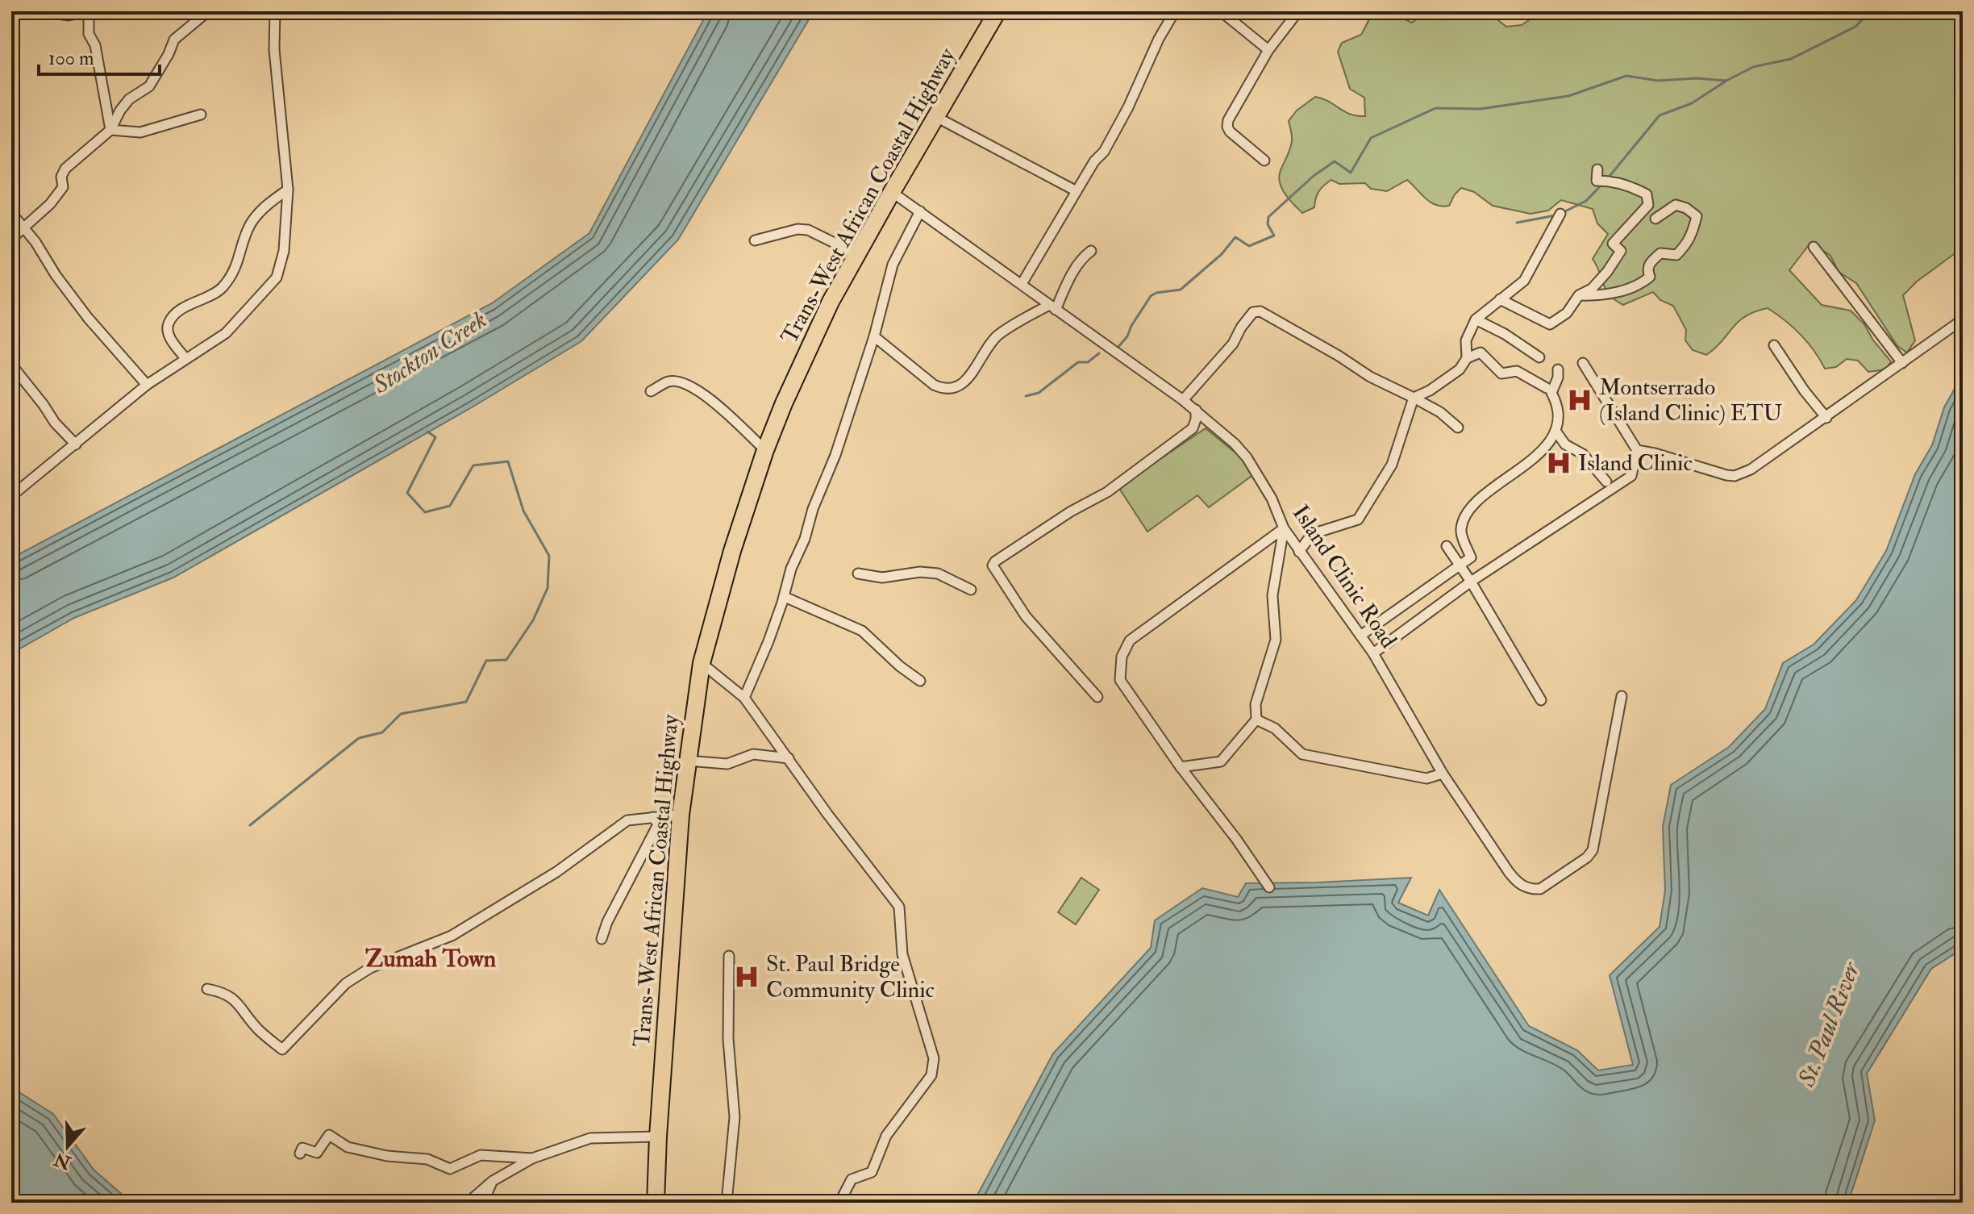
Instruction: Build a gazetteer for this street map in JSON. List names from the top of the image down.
{
  "streets": {
    "highway": ["Trans-West African Coastal Highway"],
    "street": ["Island Clinic Road"]
  },
  "crossings": [
    ["Trans-West African Coastal Highway", "Island Clinic Road"]
  ],
  "districts": ["Zumah Town"],
  "water": ["Stockton Creek", "St. Paul River"],
  "places": {
    "hospital": ["Montserrado (Island Clinic) ETU", "Island Clinic", "St. Paul Bridge Community Clinic"]
  },
  "scale_bar": "100 m",
  "north": "bottom"
}
